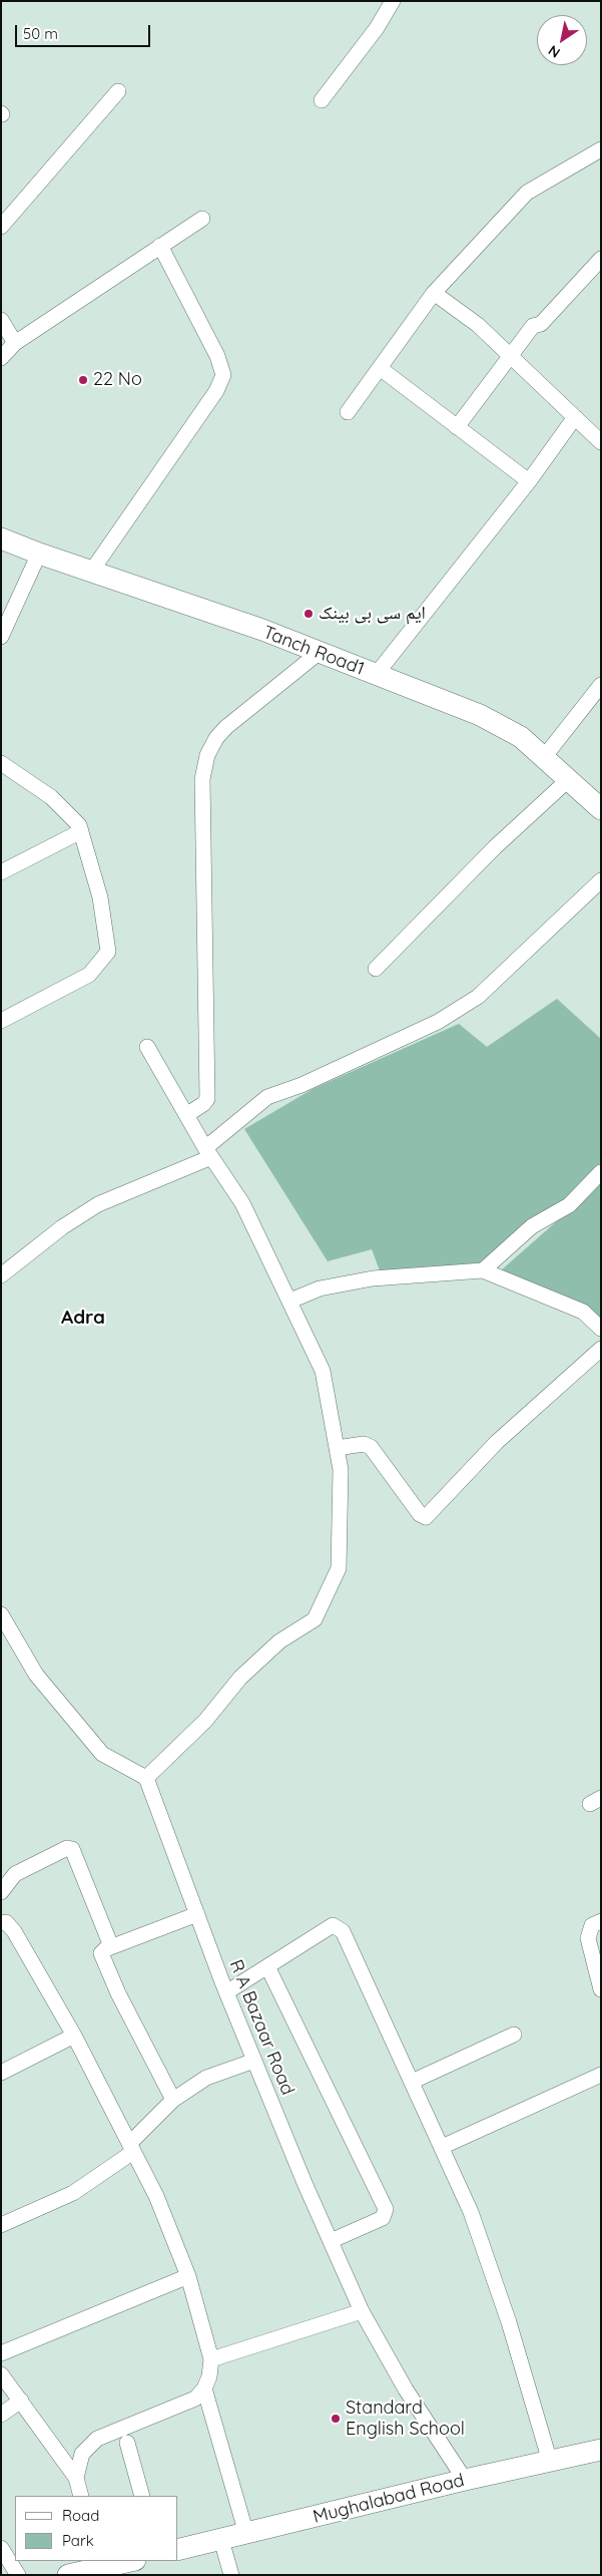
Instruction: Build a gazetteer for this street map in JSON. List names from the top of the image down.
{
  "streets": {
    "street": ["Tanch Road1", "R A Bazaar Road", "Mughalabad Road"]
  },
  "crossings": [
    ["R A Bazaar Road", "Mughalabad Road"]
  ],
  "districts": ["Adra"],
  "places": ["22 No", "ایم سی بی بینک", "Standard English School"],
  "legend": ["Road", "Park"],
  "scale_bar": "50 m",
  "north": "bottom left"
}
